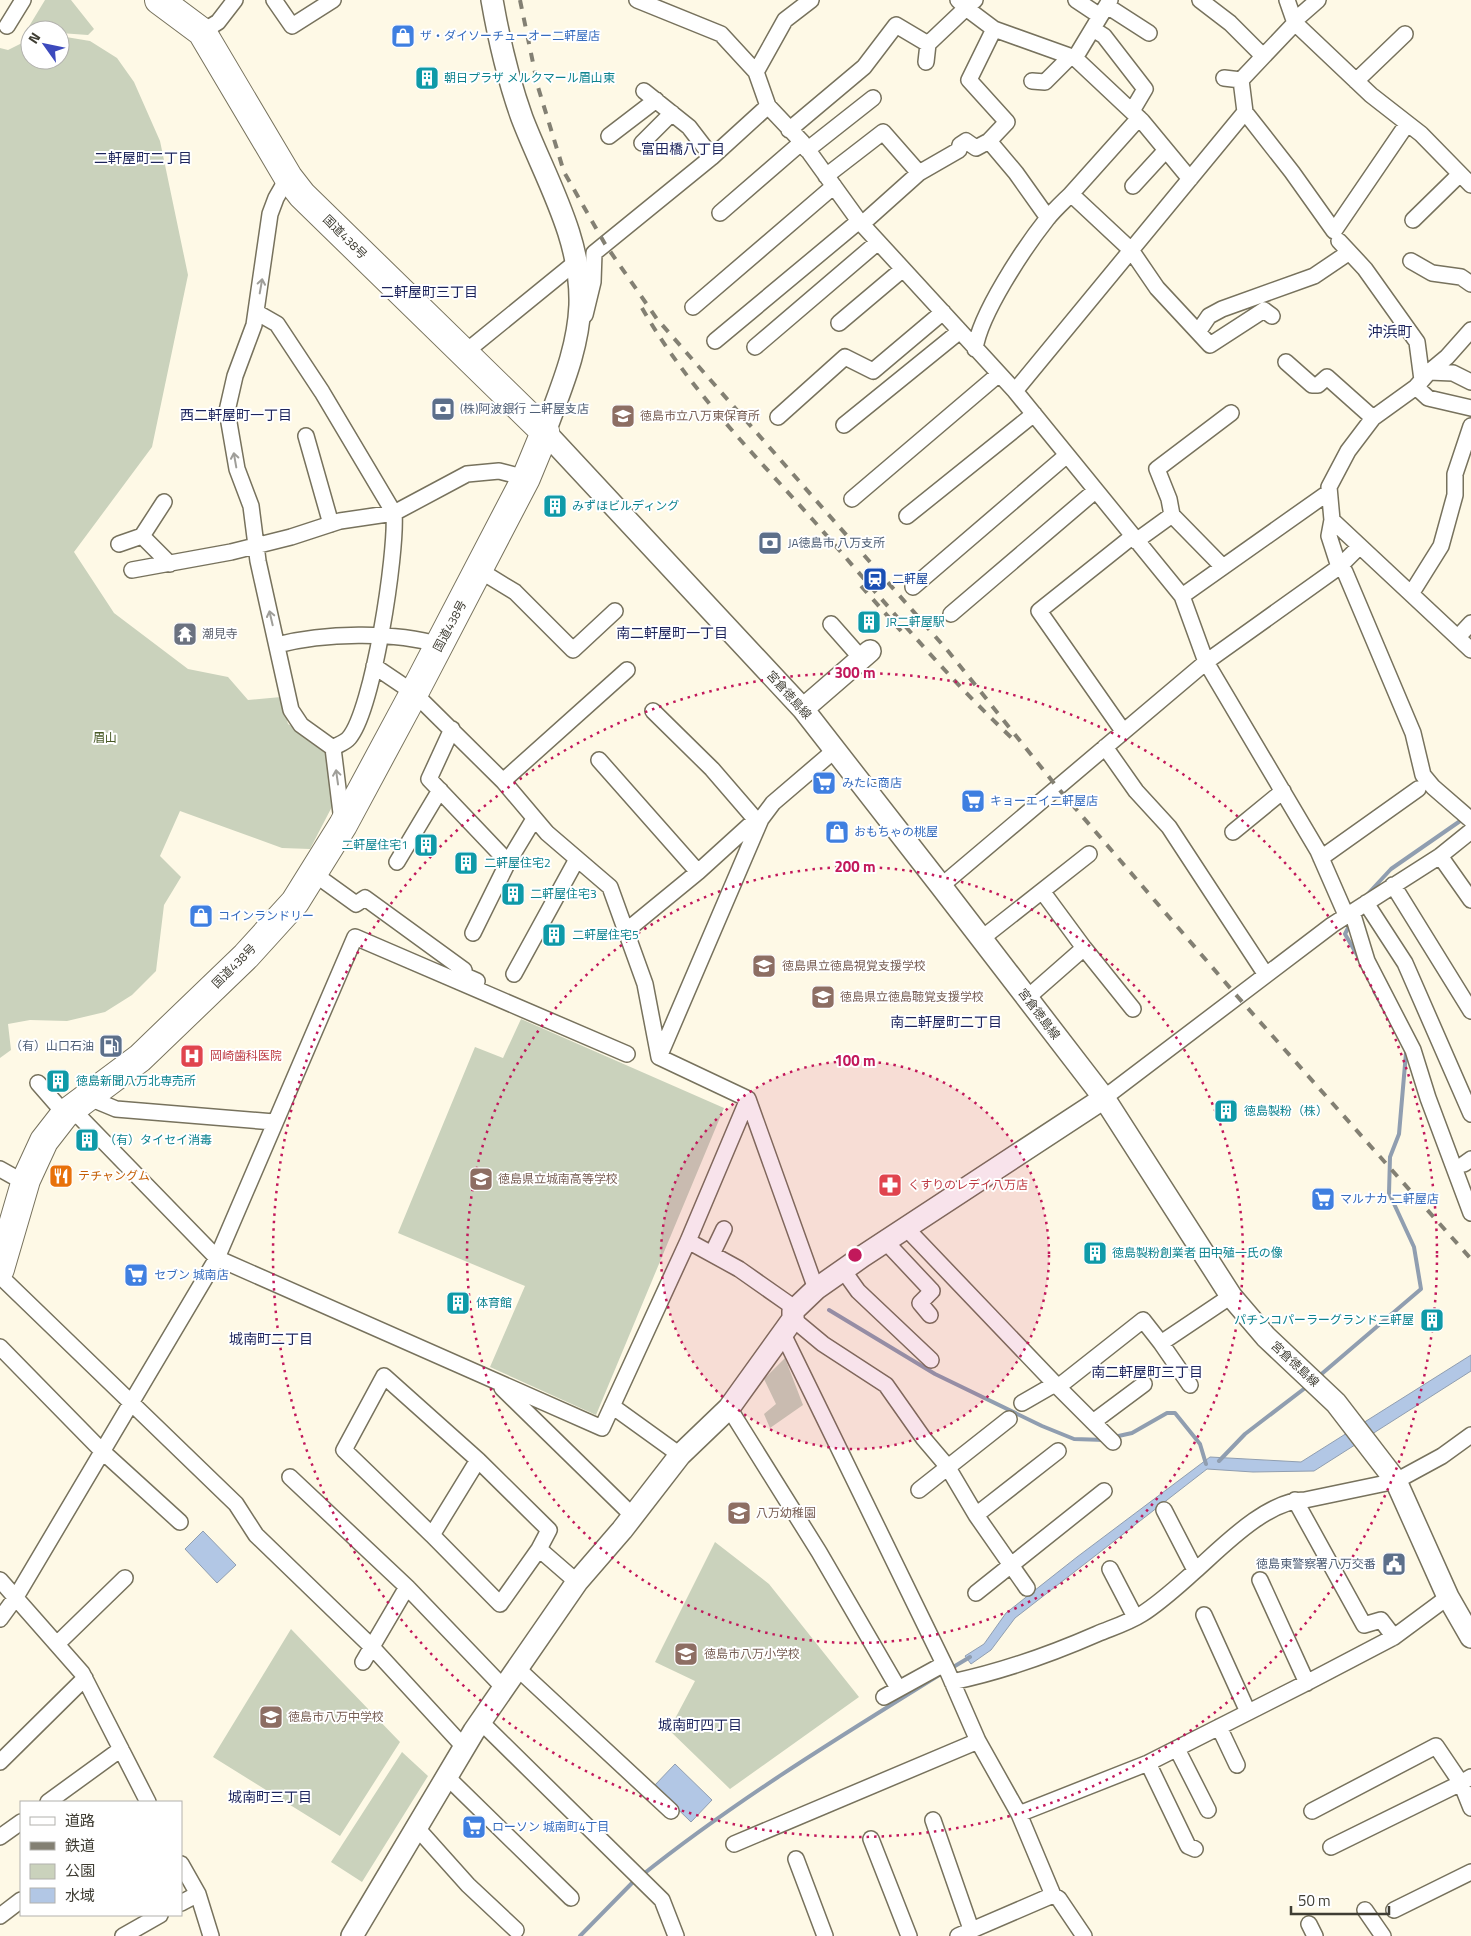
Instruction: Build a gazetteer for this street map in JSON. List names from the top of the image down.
{
  "streets": {
    "highway": ["国道438号"],
    "street": ["宮倉徳島線"]
  },
  "crossings": [
    ["国道438号", "宮倉徳島線"]
  ],
  "districts": [
    "富田橋八丁目",
    "二軒屋町二丁目",
    "二軒屋町三丁目",
    "沖浜町",
    "西二軒屋町一丁目",
    "南二軒屋町一丁目",
    "南二軒屋町二丁目",
    "城南町二丁目",
    "南二軒屋町三丁目",
    "城南町四丁目",
    "城南町三丁目"
  ],
  "parks": ["眉山"],
  "places": {
    "shop": ["ザ・ダイソーチューオー二軒屋店", "おもちゃの桃屋", "コインランドリー"],
    "building": [
      "朝日プラザ メルクマール眉山東",
      "みずほビルディング",
      "JR二軒屋駅",
      "二軒屋住宅1",
      "二軒屋住宅2",
      "二軒屋住宅3",
      "二軒屋住宅5",
      "徳島新聞八万北専売所",
      "徳島製粉（株）",
      "（有）タイセイ消毒",
      "徳島製粉創業者 田中殖一氏の像",
      "体育館",
      "パチンコパーラーグランド二軒屋"
    ],
    "bank": ["(株)阿波銀行 二軒屋支店", "JA徳島市 八万支所"],
    "school or university": [
      "徳島市立八万東保育所",
      "徳島県立徳島視覚支援学校",
      "徳島県立徳島聴覚支援学校",
      "徳島県立城南高等学校",
      "八万幼稚園",
      "徳島市八万小学校",
      "徳島市八万中学校"
    ],
    "station": ["二軒屋"],
    "temple": ["潮見寺"],
    "supermarket": [
      "みたに商店",
      "キョーエイ二軒屋店",
      "マルナカ 二軒屋店",
      "セブン 城南店",
      "ローソン 城南町4丁目"
    ],
    "fuel station": ["（有）山口石油"],
    "hospital": ["岡崎歯科医院"],
    "restaurant": ["テチャングム"],
    "pharmacy": ["くすりのレデイ八万店"],
    "public building": ["徳島東警察署八万交番"]
  },
  "legend": [
    "道路",
    "鉄道",
    "公園",
    "水域"
  ],
  "scale_bar": "50 m",
  "north": "top left",
  "rings": ["300 m", "200 m", "100 m"]
}
